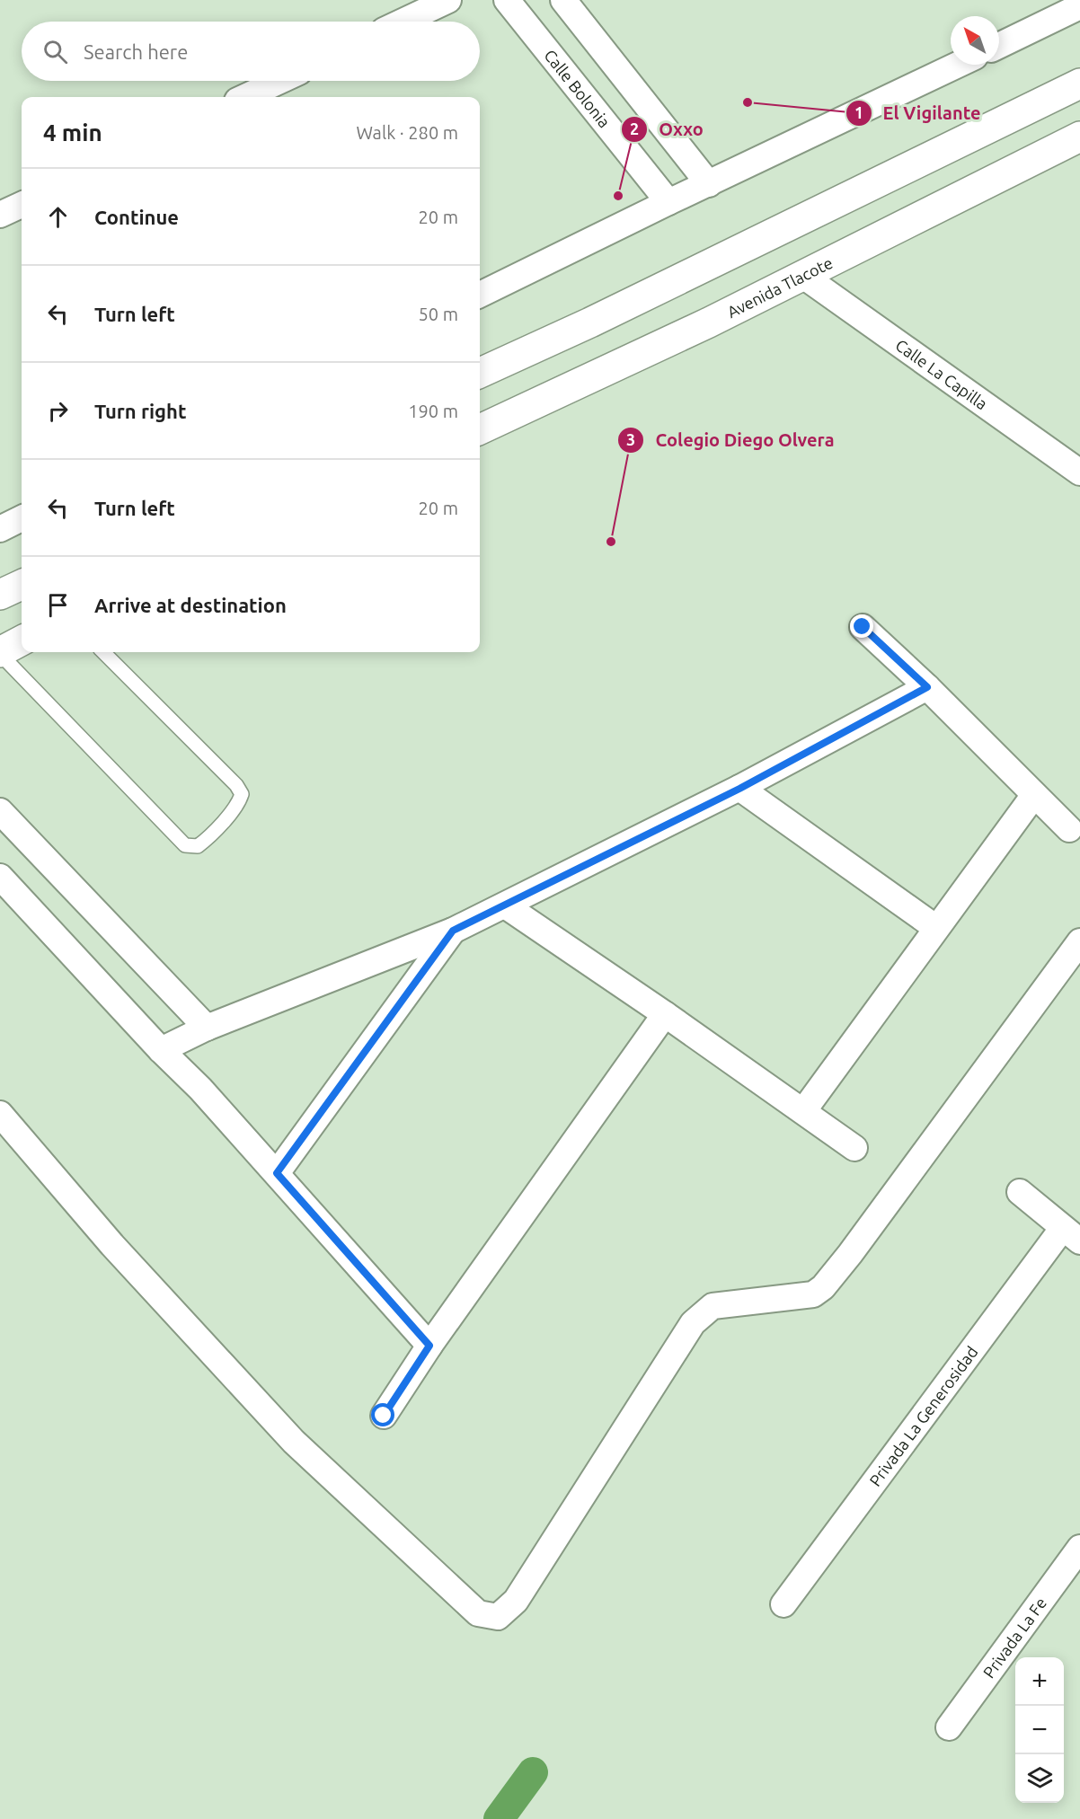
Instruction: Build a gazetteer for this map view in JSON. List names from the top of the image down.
{
  "streets": {
    "main road": ["Avenida Tlacote"],
    "street": [
      "Calle Bolonia",
      "Calle La Capilla",
      "Privada La Generosidad",
      "Privada La Fe"
    ]
  },
  "crossings": [
    ["Avenida Tlacote", "Calle La Capilla"]
  ],
  "places": ["El Vigilante", "Oxxo", "Colegio Diego Olvera"],
  "north": "top left",
  "page": {
    "search": "Search here",
    "heading": ["4 min", "Walk · 280 m"],
    "list": [
      ["Continue", "20 m"],
      ["Turn left", "50 m"],
      ["Turn right", "190 m"],
      ["Turn left", "20 m"],
      "Arrive at destination"
    ],
    "map_buttons": ["+", "−"]
  }
}
